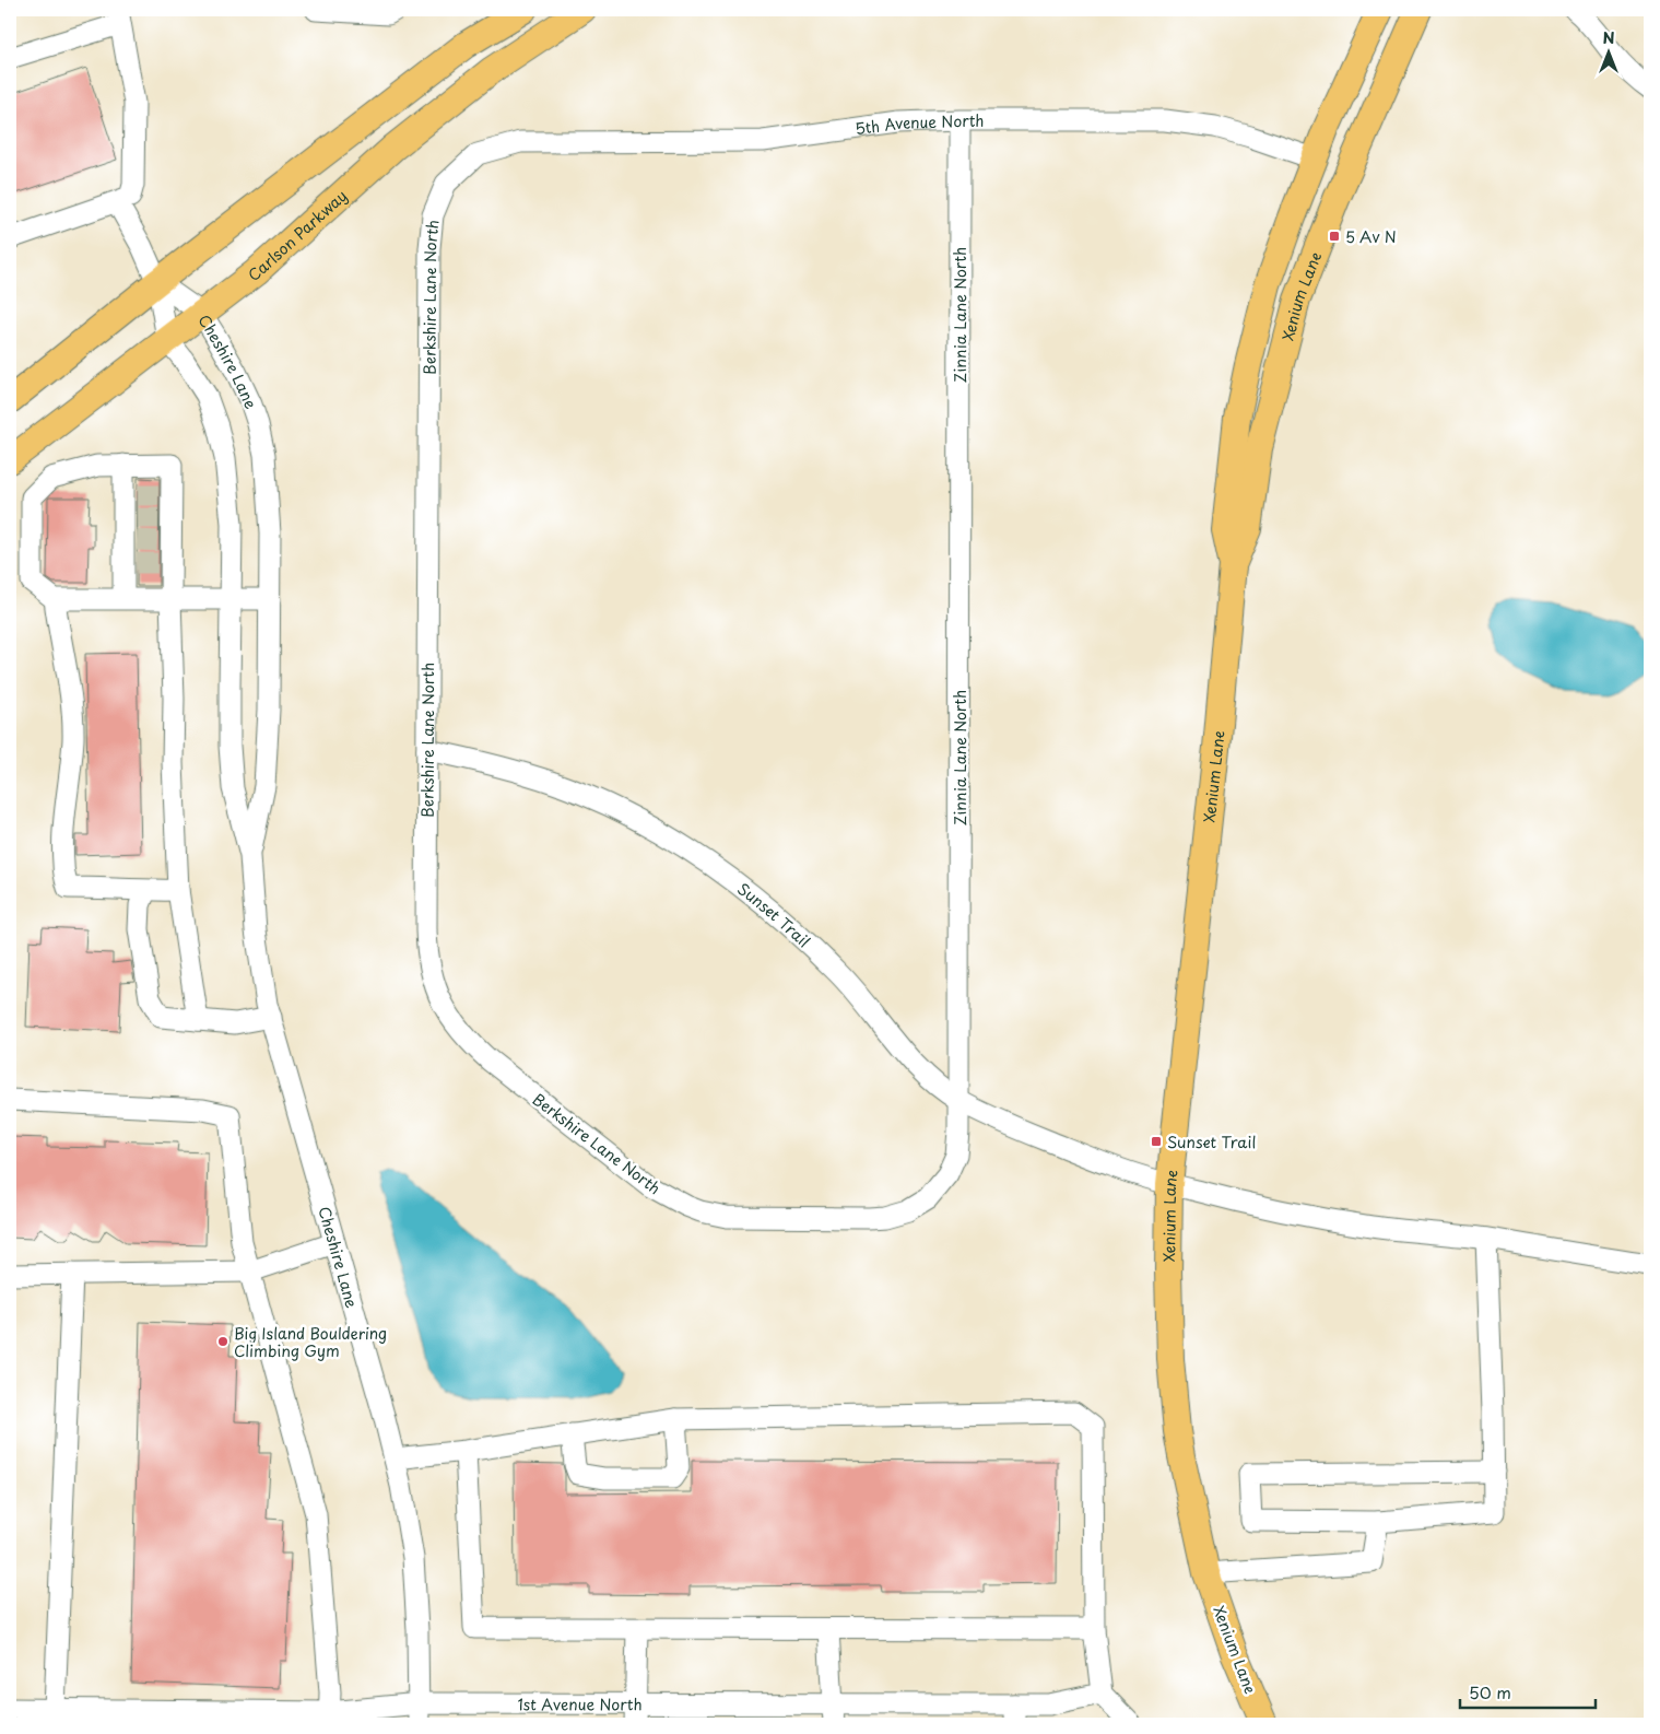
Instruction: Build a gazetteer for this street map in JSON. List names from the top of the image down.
{
  "streets": {
    "main road": ["Carlson Parkway", "Xenium Lane"],
    "street": [
      "5th Avenue North",
      "Berkshire Lane North",
      "Zinnia Lane North",
      "Cheshire Lane",
      "Sunset Trail",
      "1st Avenue North"
    ]
  },
  "crossings": [
    ["5th Avenue North", "Berkshire Lane North"],
    ["5th Avenue North", "Xenium Lane"],
    ["5th Avenue North", "Zinnia Lane North"],
    ["Carlson Parkway", "Cheshire Lane"],
    ["Berkshire Lane North", "Zinnia Lane North"],
    ["Berkshire Lane North", "Sunset Trail"],
    ["Xenium Lane", "Sunset Trail"],
    ["Zinnia Lane North", "Sunset Trail"],
    ["Cheshire Lane", "1st Avenue North"]
  ],
  "places": {
    "transit": ["5 Av N", "Sunset Trail"],
    "other": ["Big Island Bouldering Climbing Gym"]
  },
  "scale_bar": "50 m",
  "north": "top"
}
